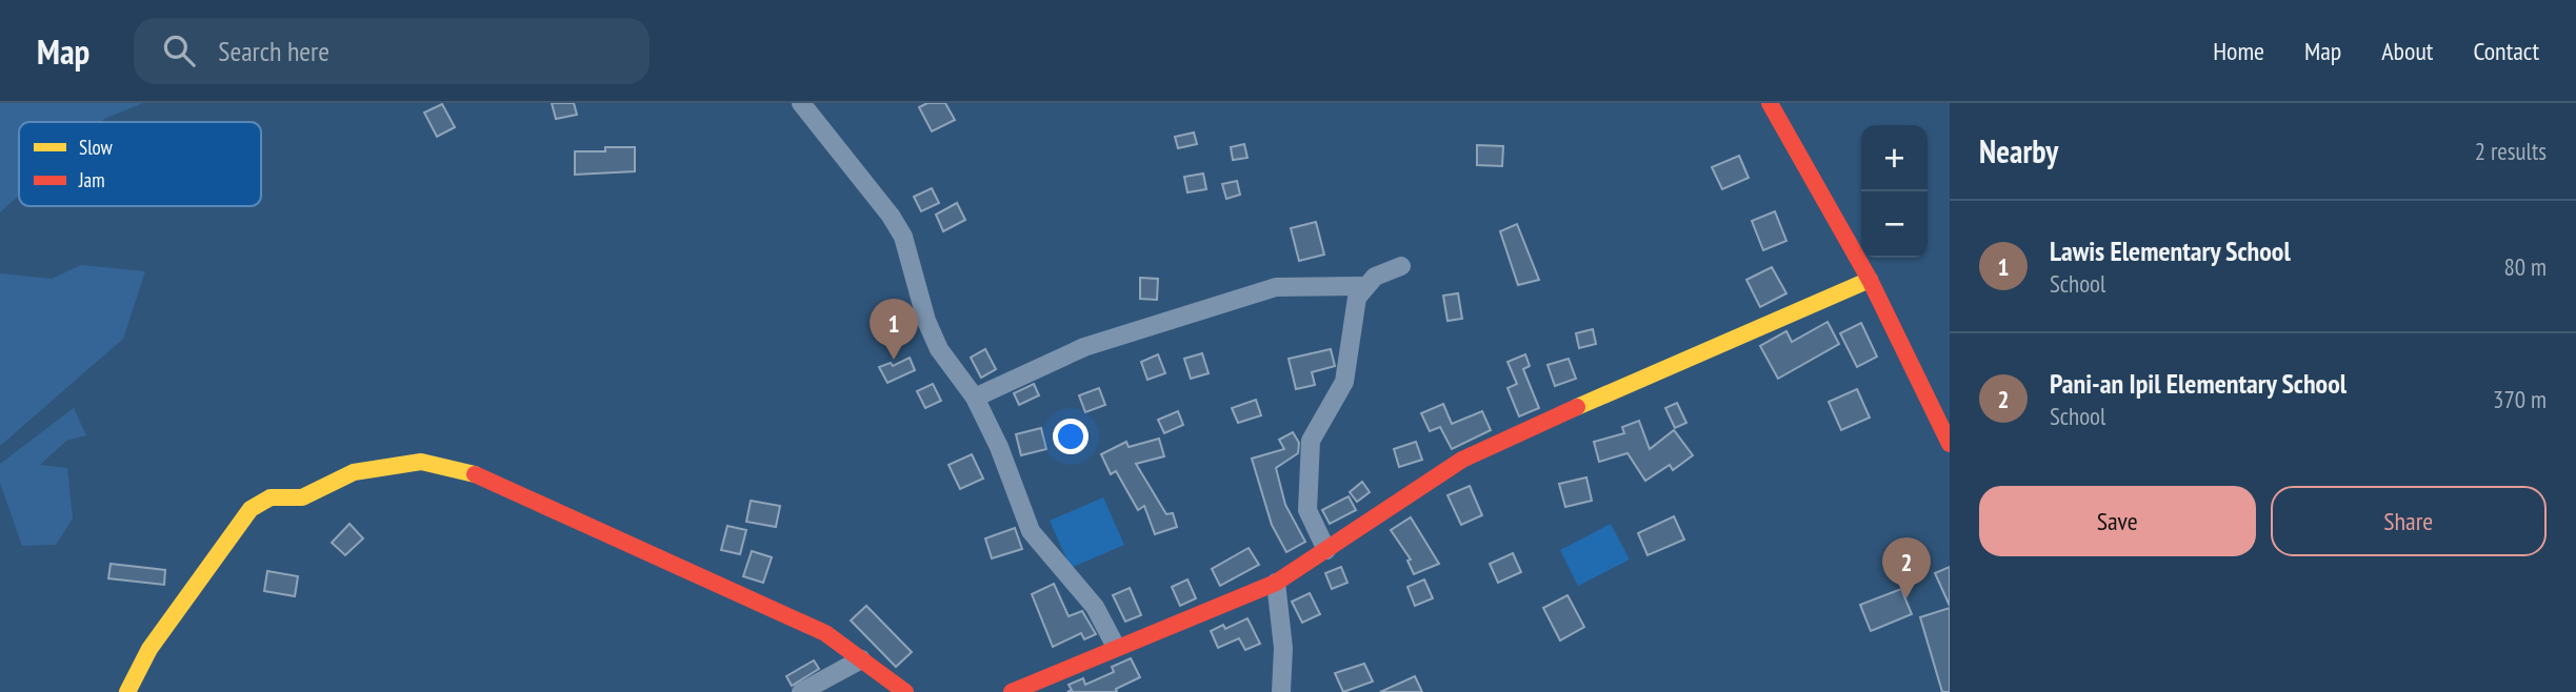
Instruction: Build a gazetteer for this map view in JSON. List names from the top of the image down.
{
  "legend": ["Slow", "Jam"],
  "page": {
    "header": "Map",
    "search": "Search here",
    "nav": [
      "Home",
      "Map",
      "About",
      "Contact"
    ],
    "heading": ["Nearby", "2 results"],
    "map_buttons": ["+", "−"],
    "list": [
      {
        "mark": "1",
        "name": "Lawis Elementary School",
        "note": "School",
        "value": "80 m"
      },
      {
        "mark": "2",
        "name": "Pani-an Ipil Elementary School",
        "note": "School",
        "value": "370 m"
      }
    ],
    "pins": ["1", "2"],
    "buttons": ["Save", "Share"]
  }
}
